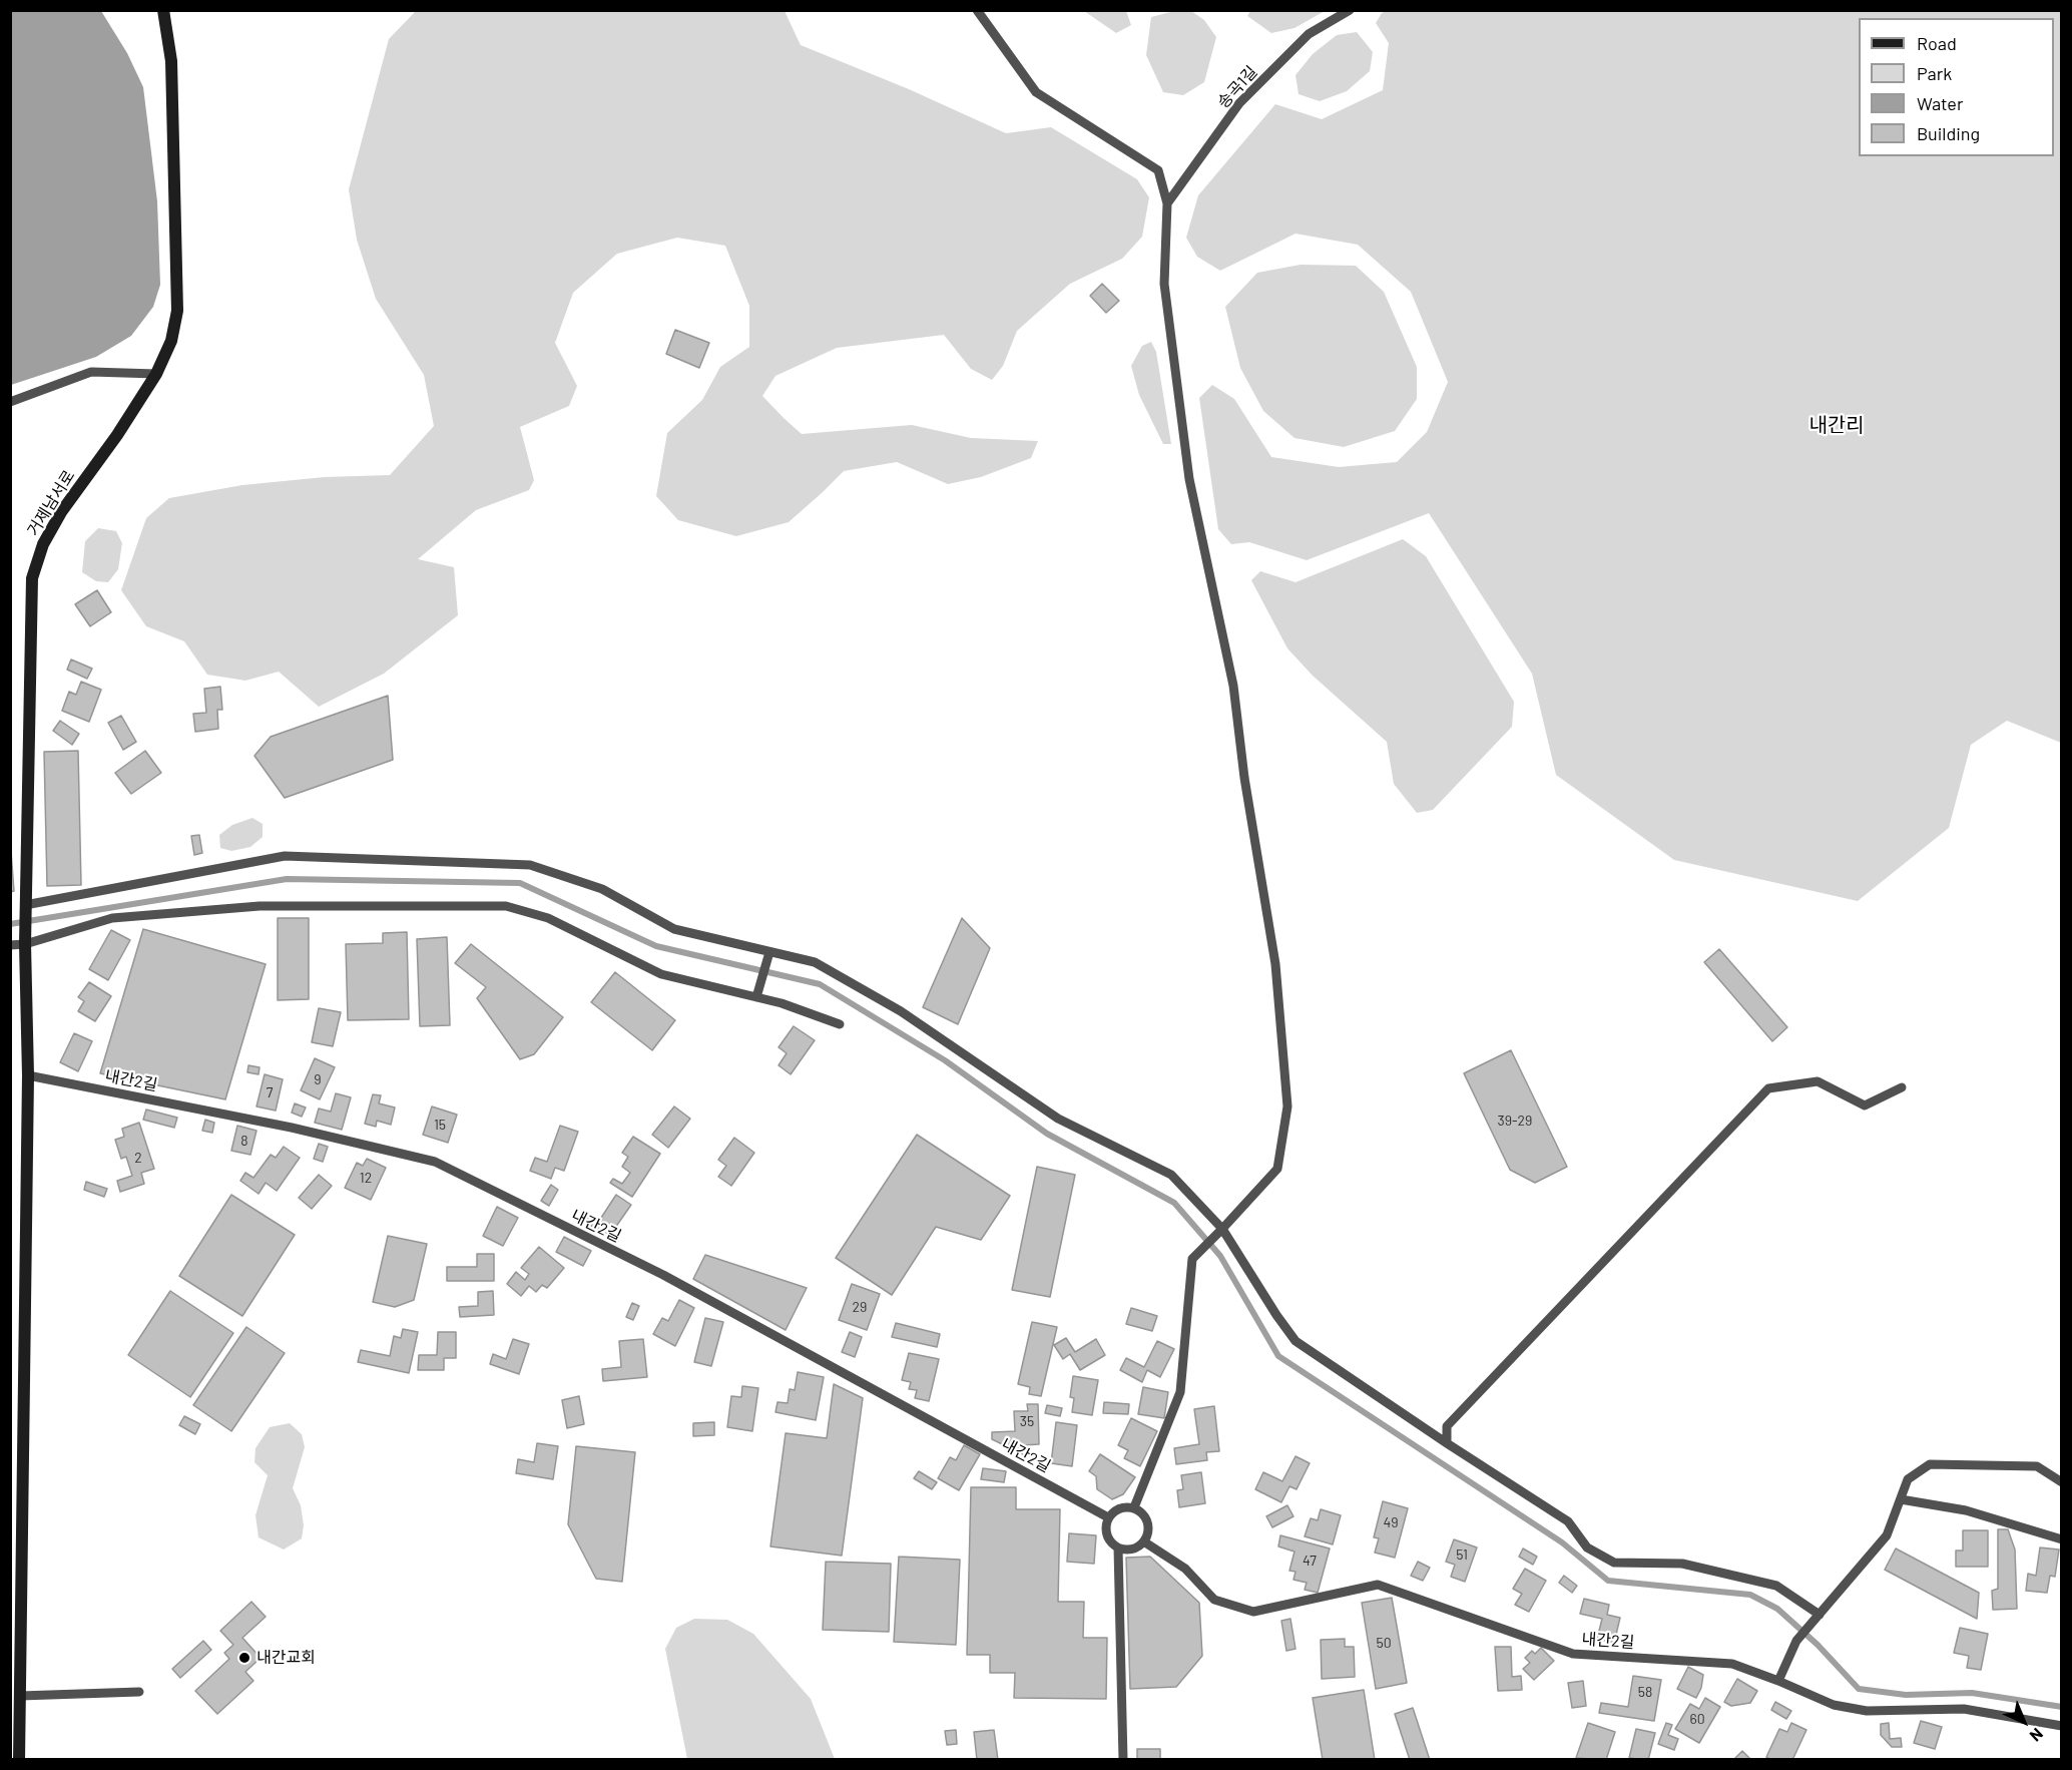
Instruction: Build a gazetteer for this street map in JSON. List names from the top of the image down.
{
  "streets": {
    "main road": ["거제남서로"],
    "lane": ["송곡1길", "내간2길"]
  },
  "crossings": [
    ["거제남서로", "내간2길"]
  ],
  "districts": ["내간리"],
  "places": ["내간교회"],
  "house_numbers": [
    "9",
    "7",
    "39-29",
    "15",
    "8",
    "2",
    "12",
    "29",
    "35",
    "49",
    "51",
    "47",
    "50",
    "58",
    "60"
  ],
  "legend": [
    "Road",
    "Park",
    "Water",
    "Building"
  ],
  "north": "bottom right"
}
